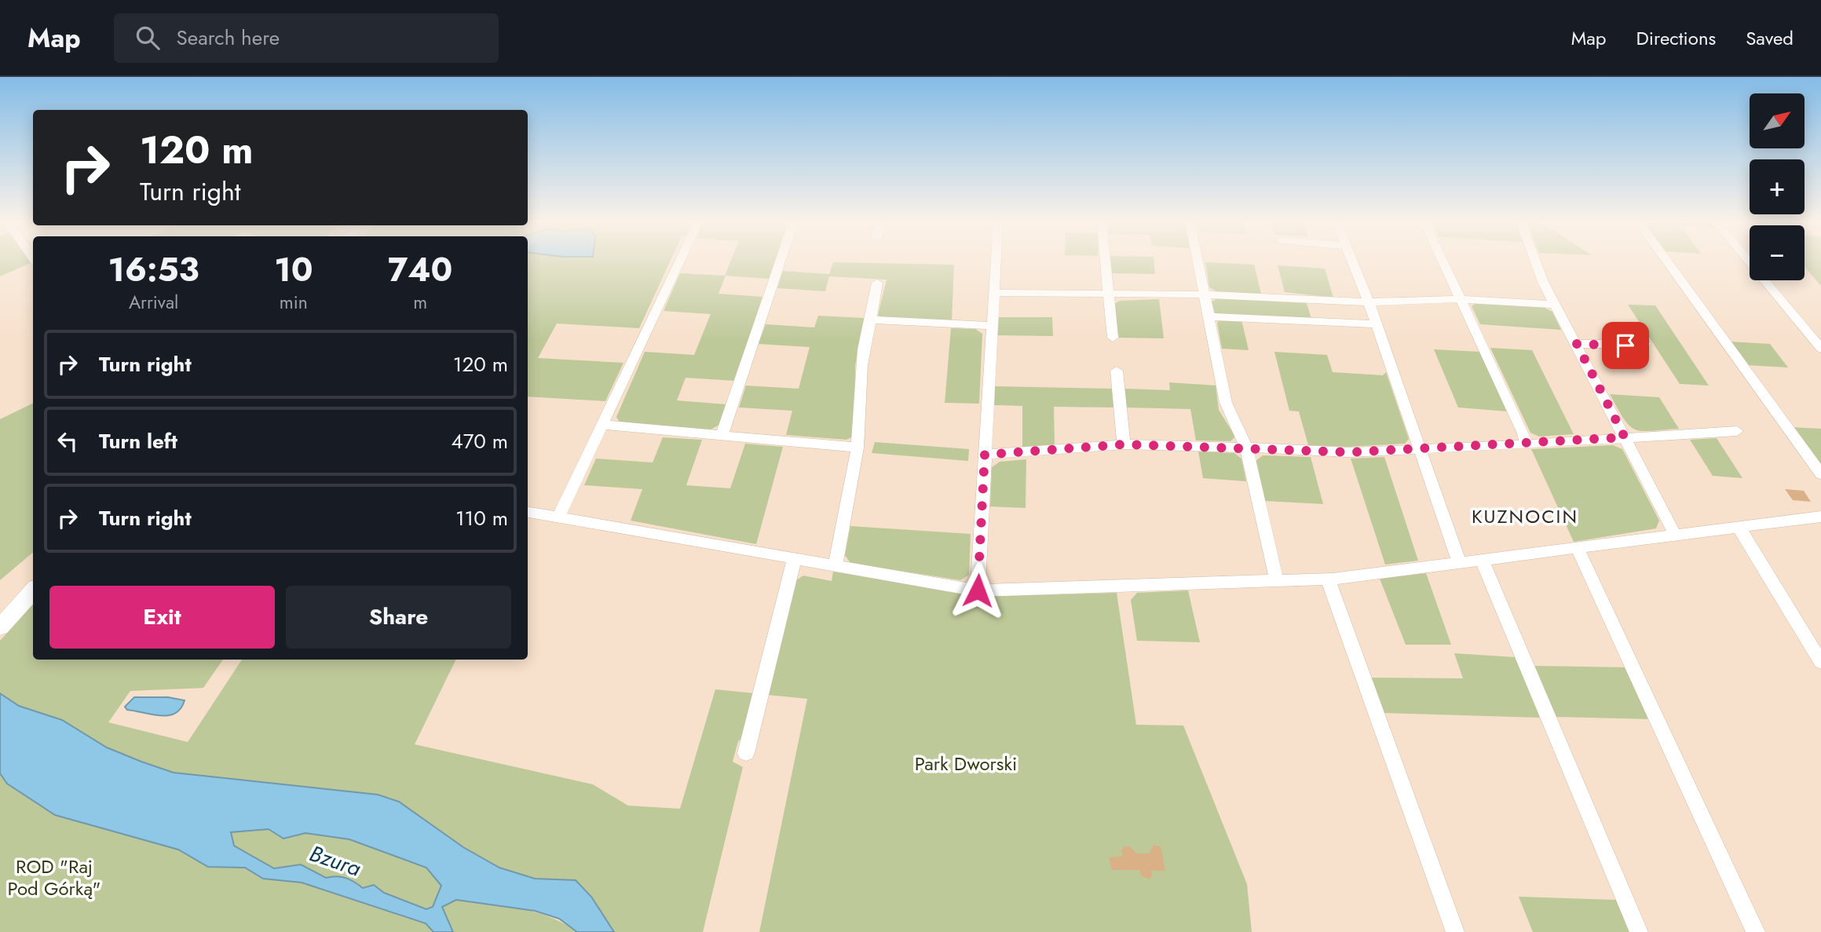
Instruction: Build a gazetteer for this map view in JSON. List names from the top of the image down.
{
  "districts": ["KUZNOCIN"],
  "water": ["Bzura"],
  "parks": ["Park Dworski", "ROD \"Raj Pod Górką\""],
  "north": "top right",
  "page": {
    "header": "Map",
    "search": "Search here",
    "nav": ["Map", "Directions", "Saved"],
    "map_buttons": ["+", "−"],
    "turn": ["120 m", "Turn right"],
    "eta": [
      "16:53",
      "Arrival",
      "10",
      "min",
      "740",
      "m"
    ],
    "list": [
      {
        "name": "Turn right",
        "value": "120 m"
      },
      {
        "name": "Turn left",
        "value": "470 m"
      },
      {
        "name": "Turn right",
        "value": "110 m"
      }
    ],
    "buttons": ["Exit", "Share"]
  }
}
